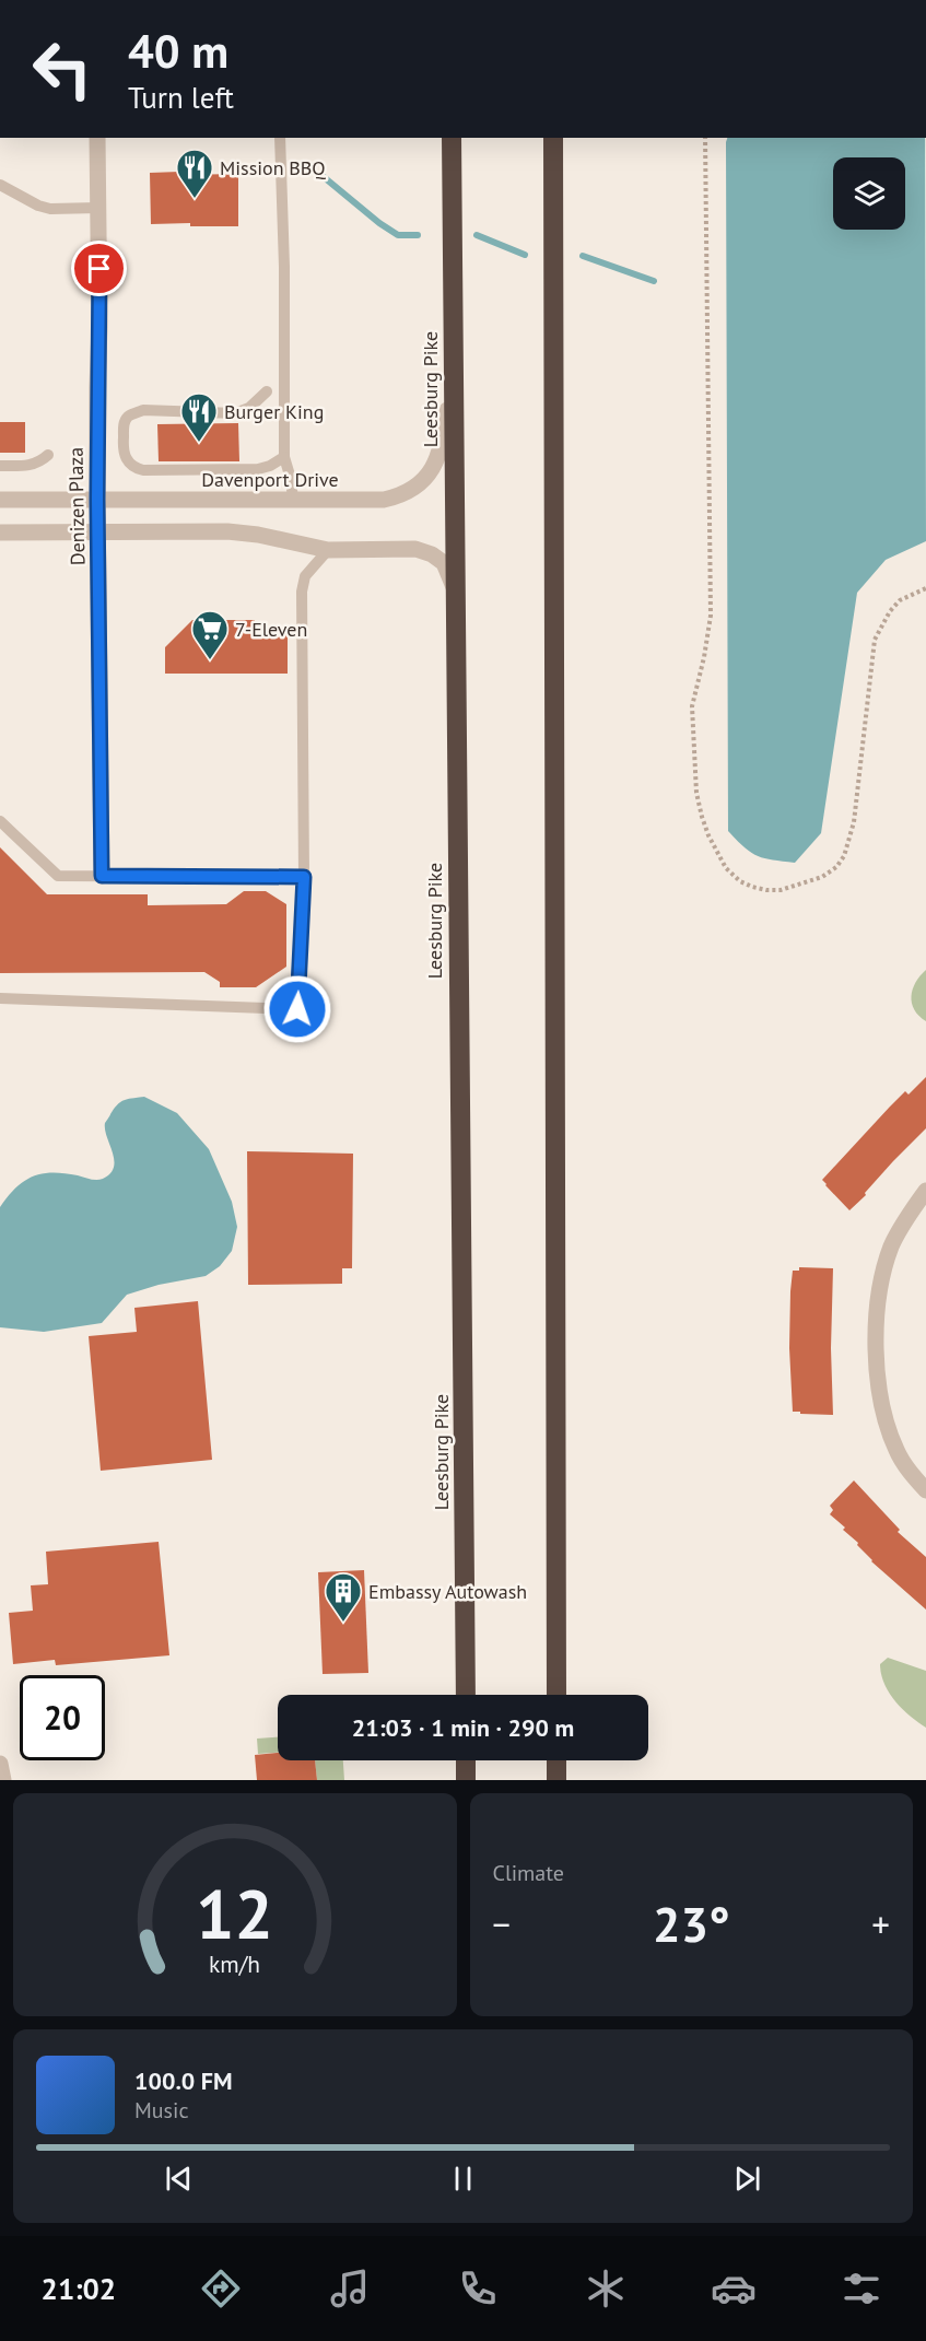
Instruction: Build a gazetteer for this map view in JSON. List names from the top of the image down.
{
  "streets": {
    "highway": ["Leesburg Pike"],
    "street": ["Davenport Drive", "Denizen Plaza"]
  },
  "crossings": [
    ["Leesburg Pike", "Davenport Drive"],
    ["Davenport Drive", "Denizen Plaza"]
  ],
  "places": {
    "restaurant": ["Mission BBQ", "Burger King"],
    "supermarket": ["7-Eleven"],
    "building": ["Embassy Autowash"]
  },
  "page": {
    "turn": ["40 m", "Turn left"],
    "limit": "20",
    "trip": "21:03 · 1 min · 290 m",
    "tile": "Climate",
    "heat": ["−", "23°", "+"],
    "song": ["100.0 FM", "Music"],
    "tabs": "21:02",
    "gauge": ["12", "km/h"]
  }
}
